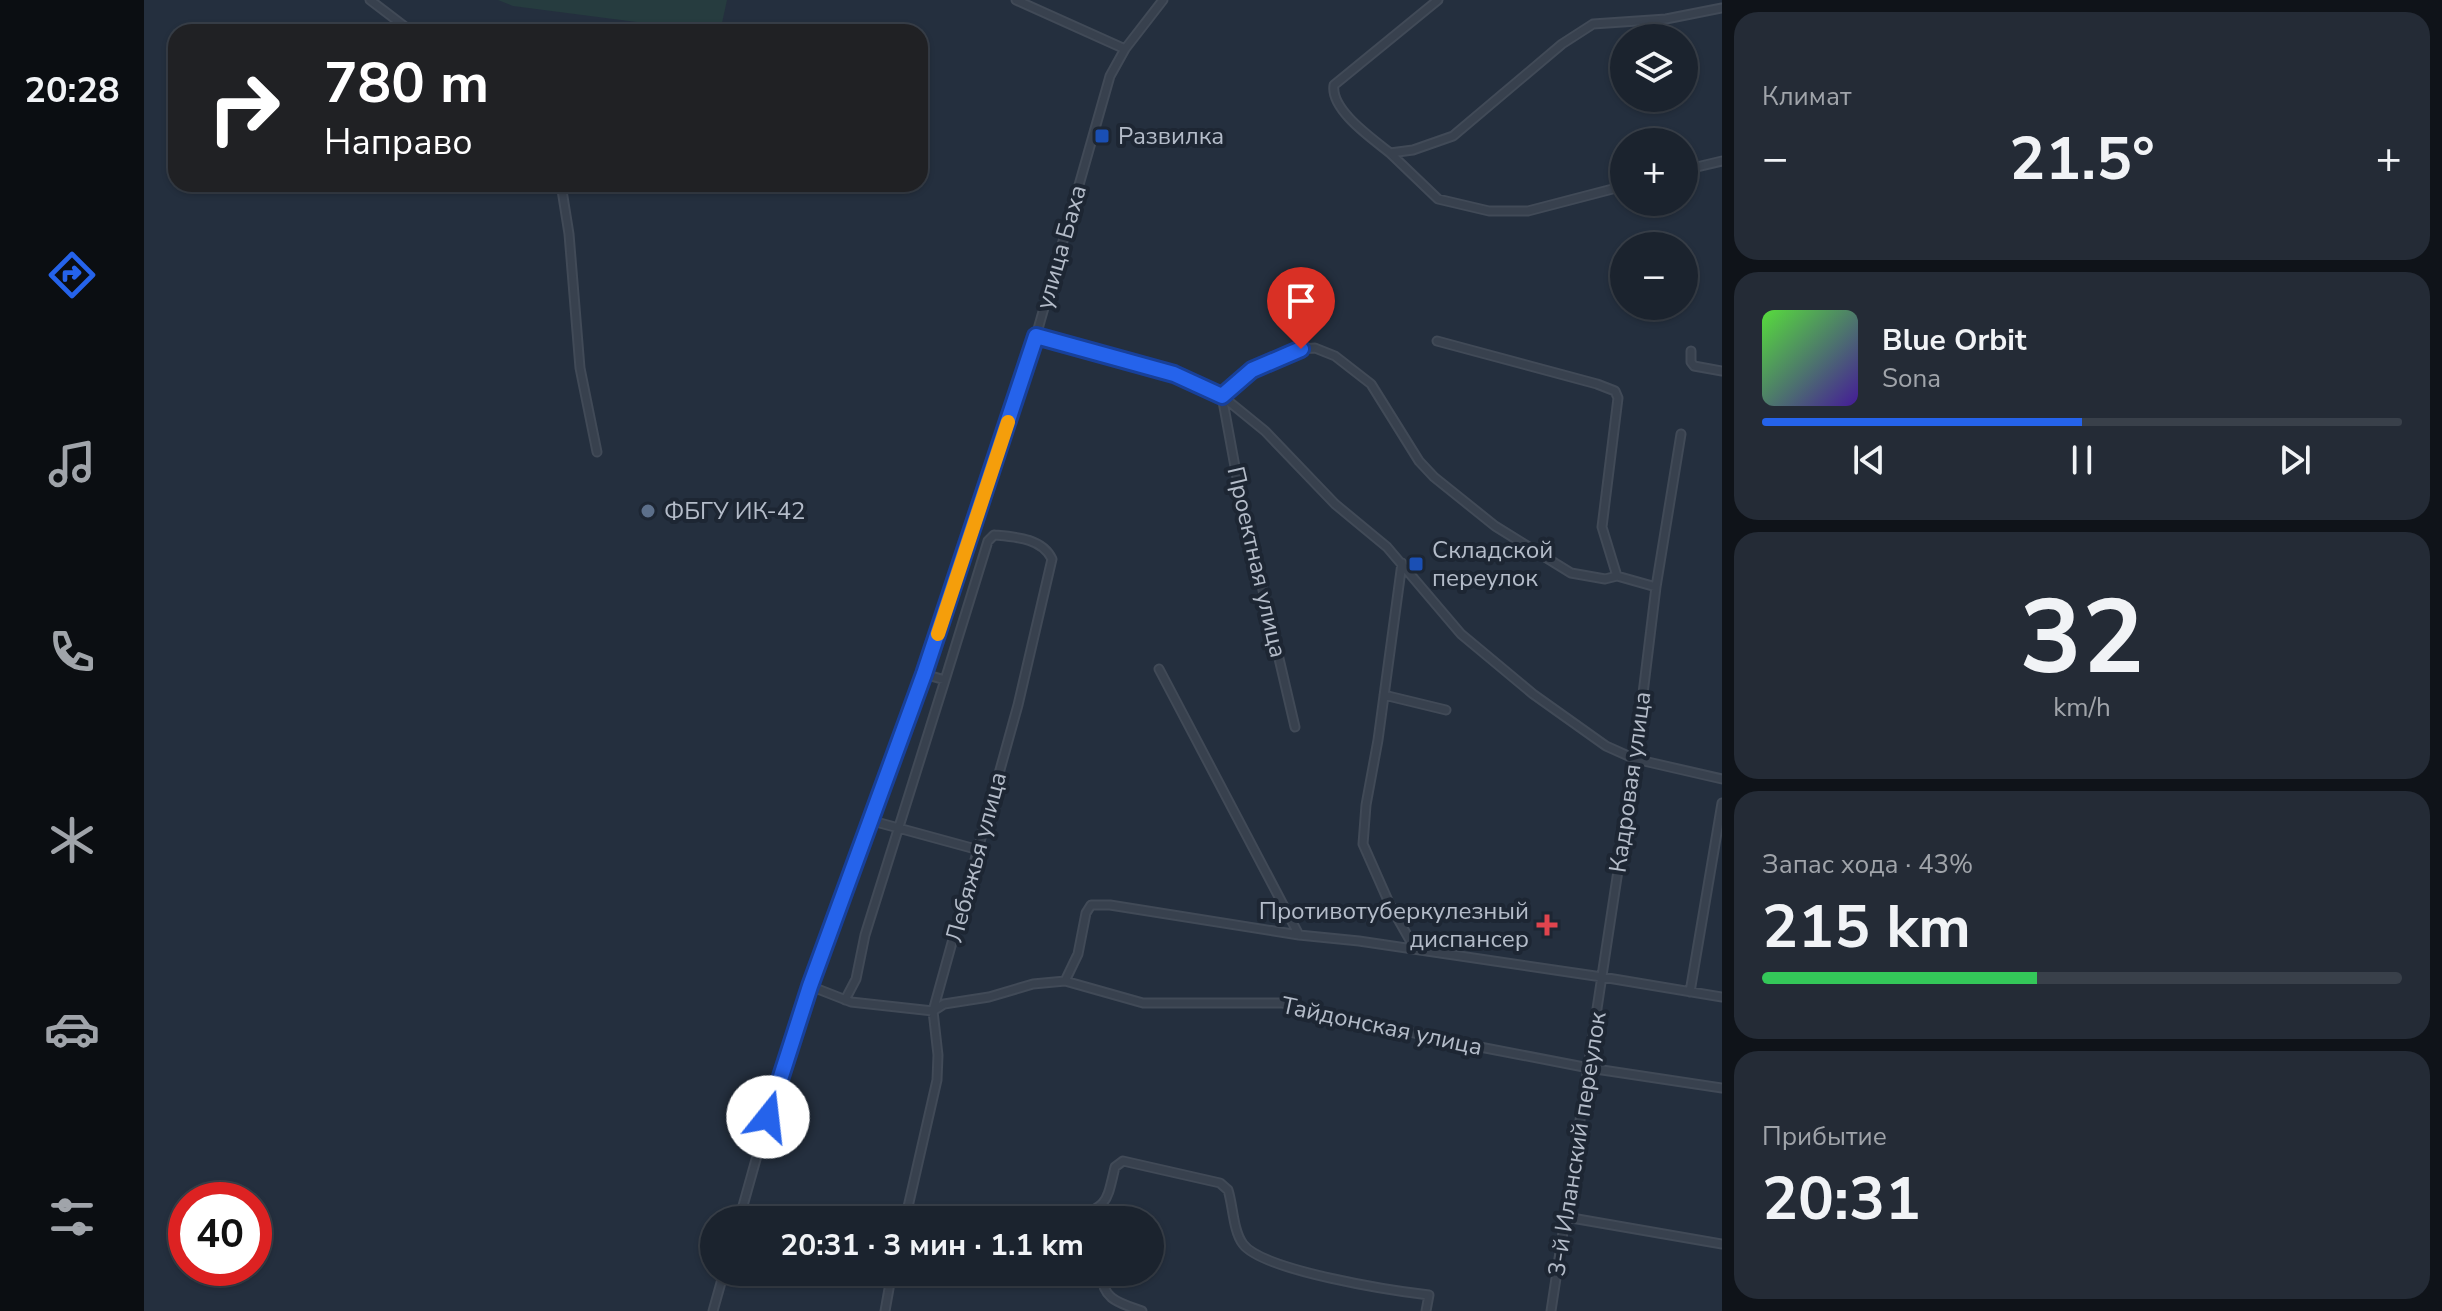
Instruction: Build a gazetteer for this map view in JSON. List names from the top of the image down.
{
  "streets": {
    "street": [
      "улица Баха",
      "Проектная улица",
      "Кадровая улица",
      "Лебяжья улица",
      "Тайдонская улица",
      "3-й Иланский переулок"
    ]
  },
  "crossings": [
    ["улица Баха", "Тайдонская улица"],
    ["Кадровая улица", "3-й Иланский переулок"],
    ["Лебяжья улица", "Тайдонская улица"],
    ["Тайдонская улица", "3-й Иланский переулок"]
  ],
  "places": {
    "transit": ["Развилка", "Складской переулок"],
    "other": ["ФБГУ ИК-42"],
    "health": ["Противотуберкулезный диспансер"]
  },
  "page": {
    "tabs": "20:28",
    "tile": [
      "Климат",
      ["32", "km/h"],
      ["Запас хода · 43%", "215 km"],
      ["Прибытие", "20:31"]
    ],
    "map_buttons": ["+", "−"],
    "turn": ["780 m", "Направо"],
    "heat": ["−", "21.5°", "+"],
    "song": ["Blue Orbit", "Sona"],
    "limit": "40",
    "trip": "20:31 · 3 мин · 1.1 km"
  }
}
